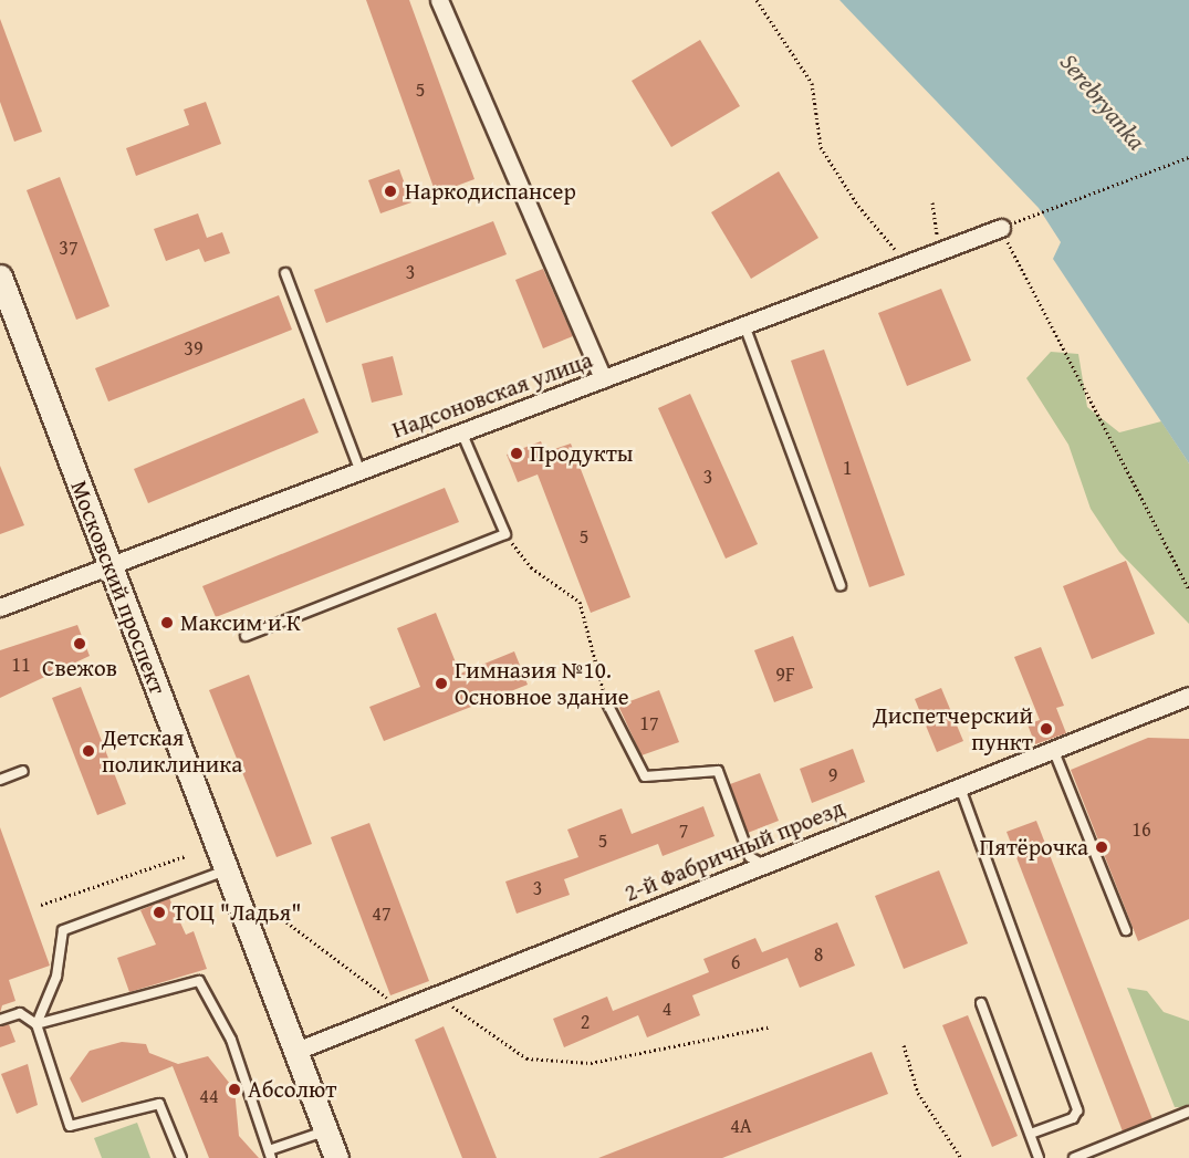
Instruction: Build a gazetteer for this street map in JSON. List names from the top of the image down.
{
  "streets": {
    "main road": ["Московский проспект"],
    "street": ["Надсоновская улица", "2-й Фабричный проезд"]
  },
  "crossings": [
    ["Надсоновская улица", "Московский проспект"],
    ["Московский проспект", "2-й Фабричный проезд"]
  ],
  "water": ["Serebryanka"],
  "places": [
    "Наркодиспансер",
    "Продукты",
    "Максим и К",
    "Свежов",
    "Гимназия №10. Основное здание",
    "Диспетчерский пункт",
    "Детская поликлиника",
    "Пятёрочка",
    "ТОЦ \"Ладья\"",
    "Абсолют"
  ],
  "house_numbers": [
    "5",
    "37",
    "3",
    "39",
    "1",
    "3",
    "5",
    "11",
    "9F",
    "17",
    "9",
    "16",
    "7",
    "5",
    "3",
    "47",
    "8",
    "6",
    "4",
    "2",
    "44",
    "4А"
  ]
}
